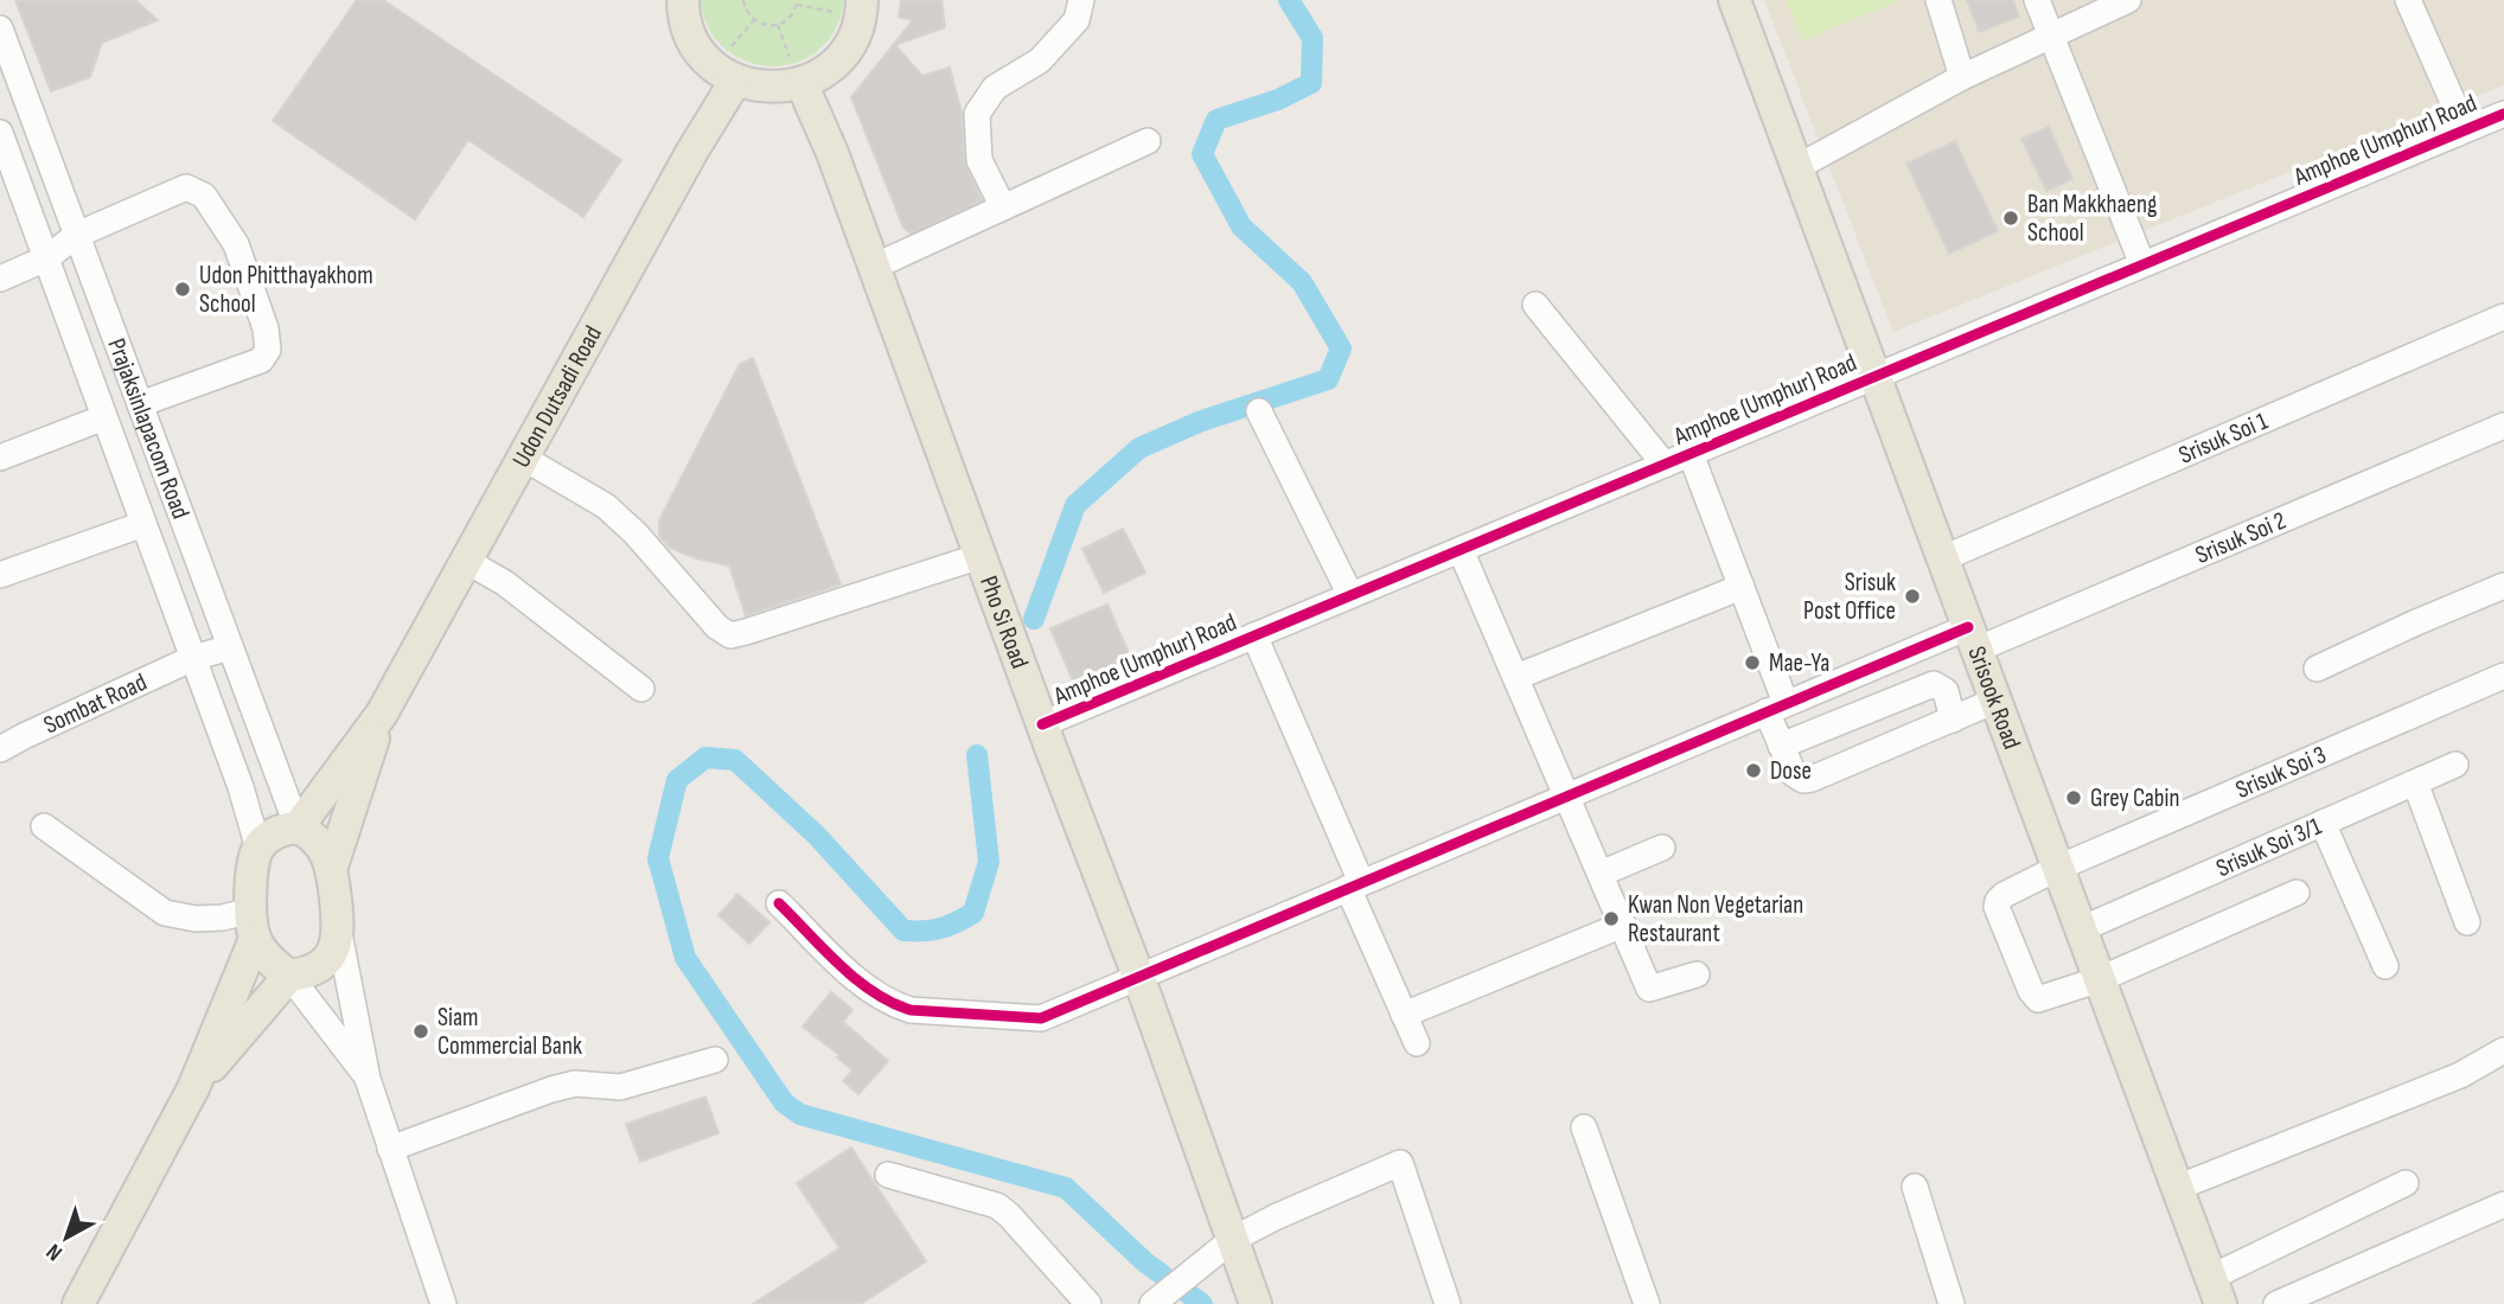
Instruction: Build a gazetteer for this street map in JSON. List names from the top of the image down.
{
  "streets": {
    "main road": ["Udon Dutsadi Road", "Pho Si Road", "Srisook Road"],
    "street": [
      "Amphoe (Umphur) Road",
      "Prajaksinlapacom Road",
      "Srisuk Soi 1",
      "Srisuk Soi 2",
      "Sombat Road",
      "Srisuk Soi 3",
      "Srisuk Soi 3/1"
    ]
  },
  "crossings": [
    ["Amphoe (Umphur) Road", "Pho Si Road"],
    ["Amphoe (Umphur) Road", "Srisook Road"],
    ["Udon Dutsadi Road", "Prajaksinlapacom Road"],
    ["Prajaksinlapacom Road", "Sombat Road"],
    ["Srisuk Soi 1", "Srisook Road"],
    ["Srisuk Soi 2", "Pho Si Road"],
    ["Srisuk Soi 2", "Srisook Road"],
    ["Srisook Road", "Srisuk Soi 3"],
    ["Srisook Road", "Srisuk Soi 3/1"]
  ],
  "places": [
    "Ban Makkhaeng School",
    "Udon Phitthayakhom School",
    "Srisuk Post Office",
    "Mae-Ya",
    "Dose",
    "Grey Cabin",
    "Kwan Non Vegetarian Restaurant",
    "Siam Commercial Bank"
  ],
  "north": "bottom left"
}
